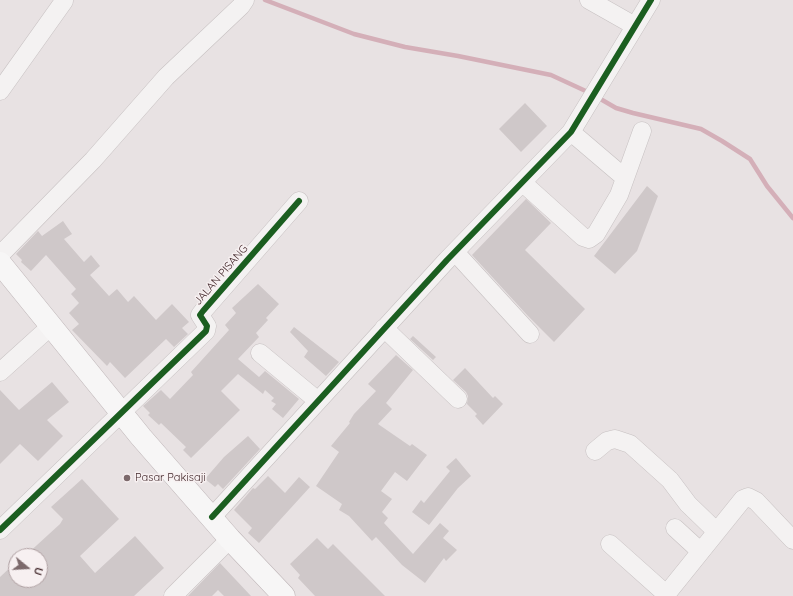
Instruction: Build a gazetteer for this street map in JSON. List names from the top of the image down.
{
  "streets": {
    "street": ["JALAN PISANG"]
  },
  "places": ["Pasar Pakisaji"],
  "north": "right"
}
